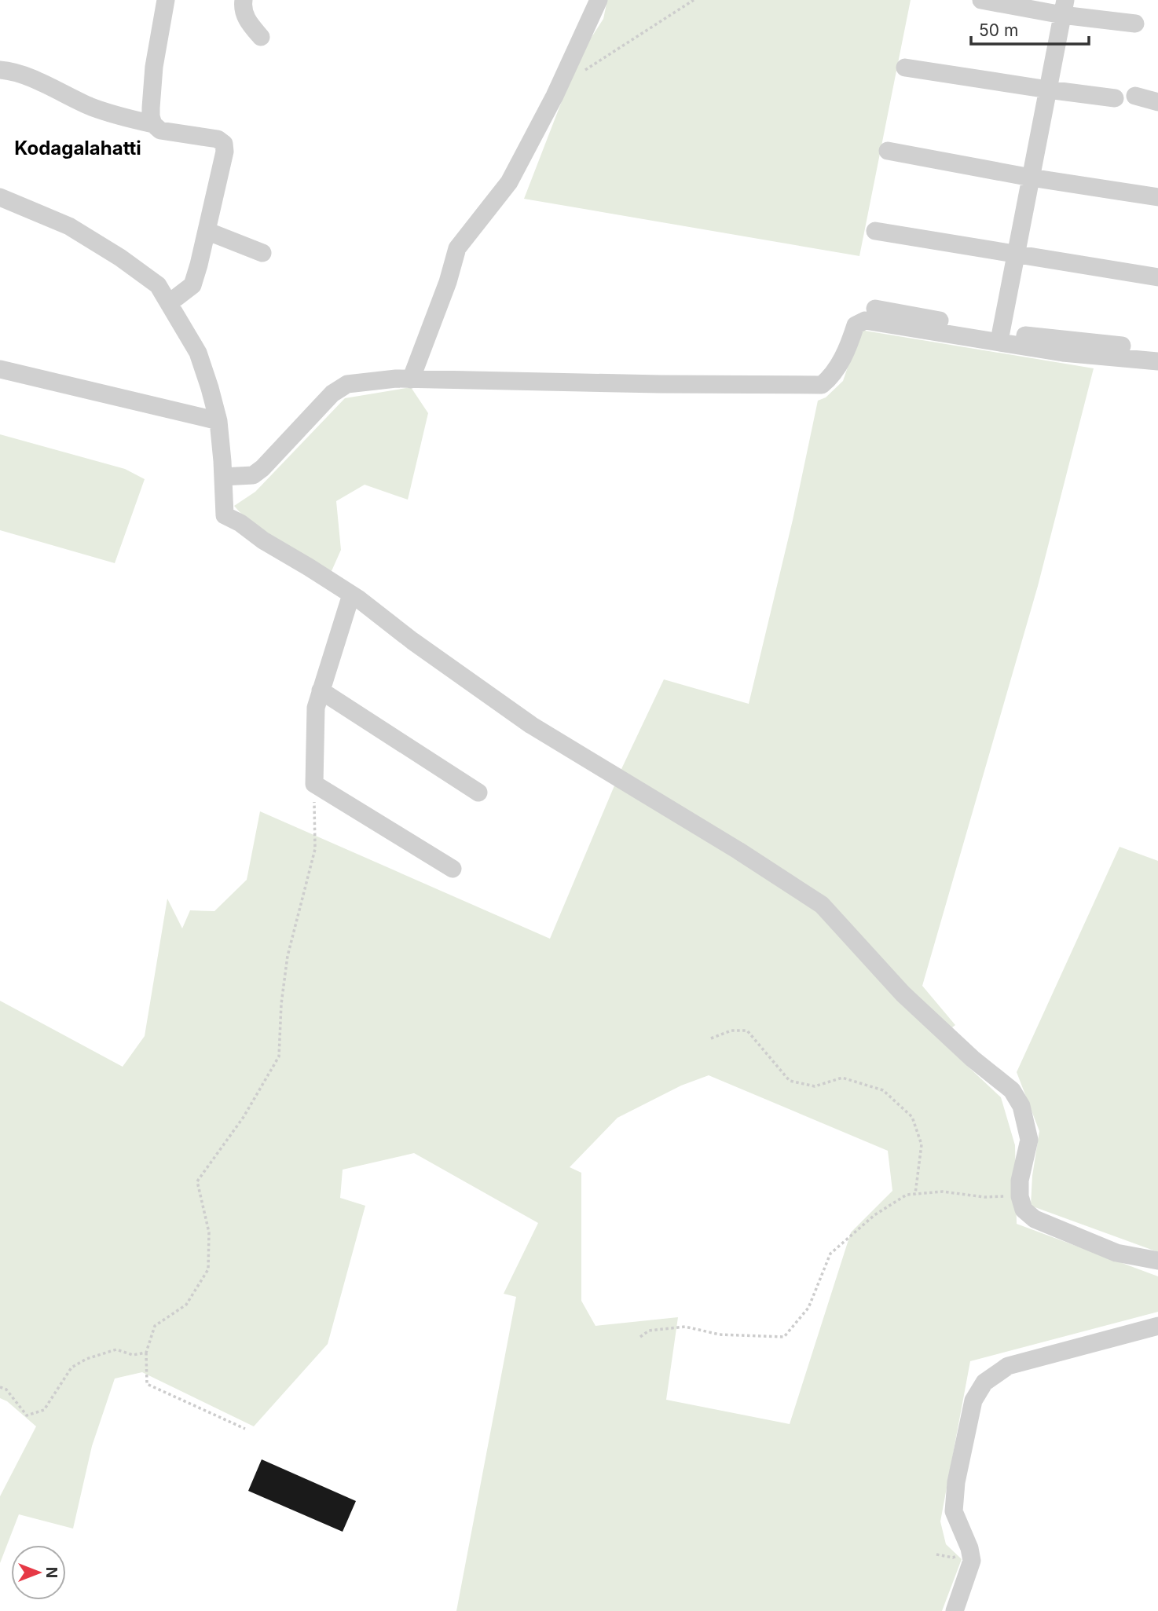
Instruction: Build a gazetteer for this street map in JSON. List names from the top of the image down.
{
  "districts": ["Kodagalahatti"],
  "scale_bar": "50 m",
  "north": "right"
}
